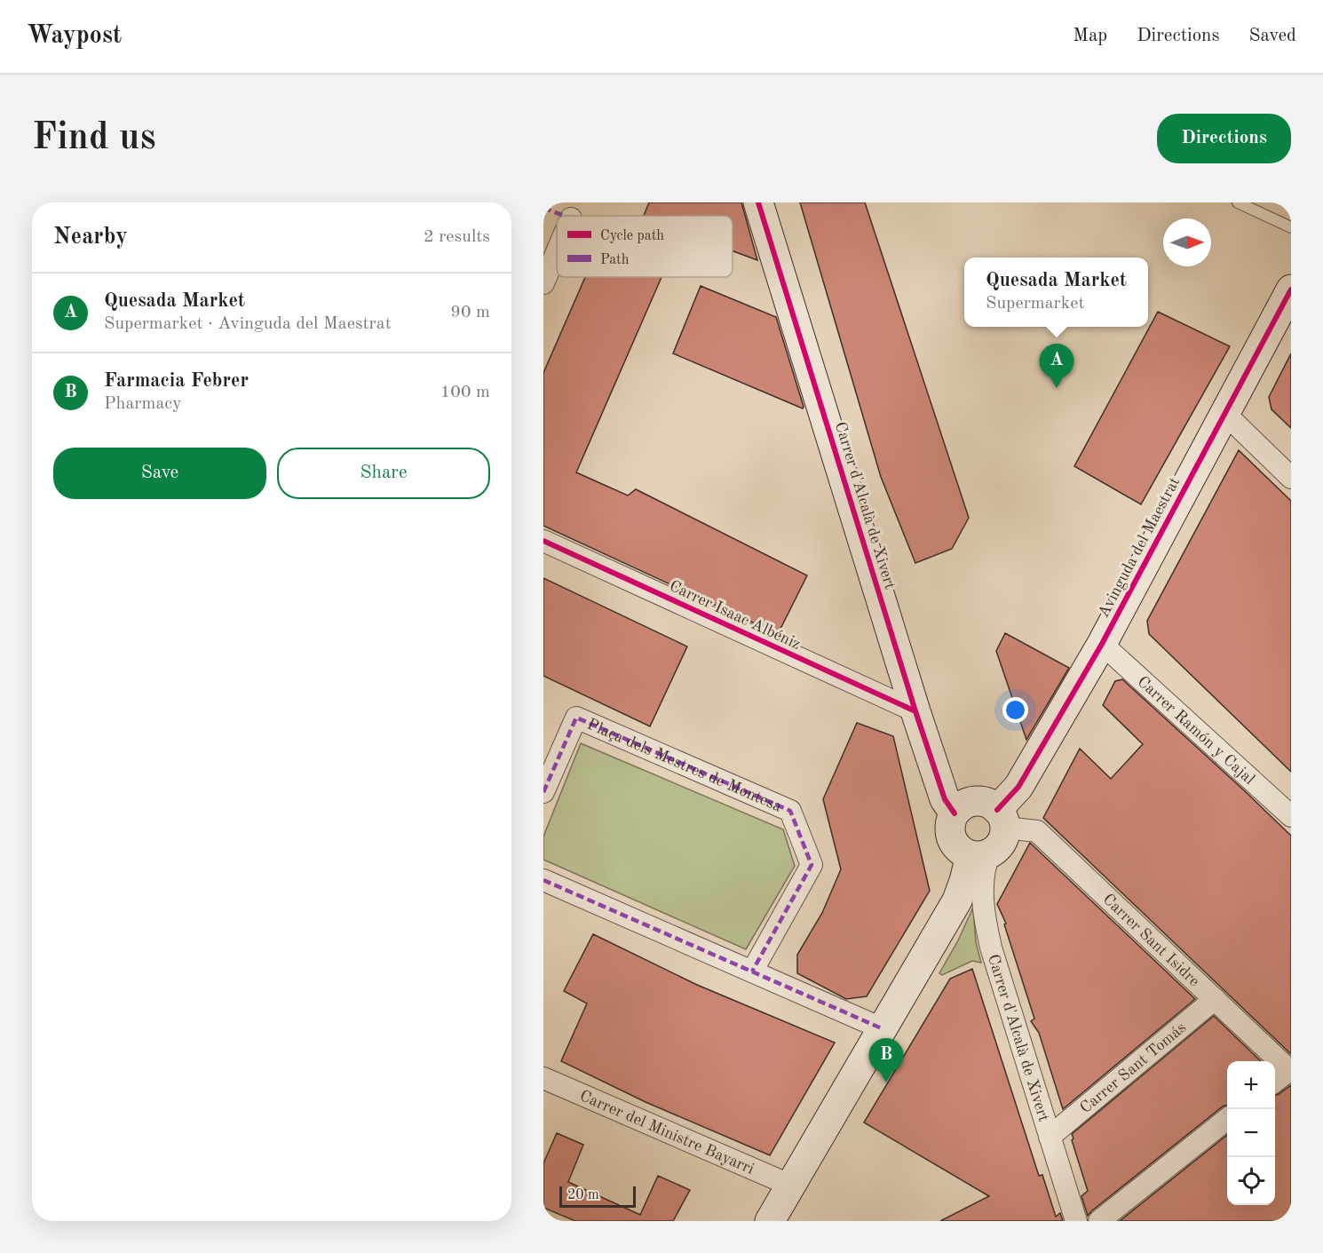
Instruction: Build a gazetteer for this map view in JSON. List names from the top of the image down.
{
  "streets": {
    "street": [
      "Carrer d'Alcalà de Xivert",
      "Avinguda del Maestrat",
      "Carrer Isaac Albéniz",
      "Carrer Ramón y Cajal",
      "Plaça dels Mestres de Montesa",
      "Carrer Sant Isidre",
      "Carrer Sant Tomás",
      "Carrer del Ministre Bayarri"
    ]
  },
  "crossings": [
    ["Carrer d'Alcalà de Xivert", "Avinguda del Maestrat"],
    ["Carrer d'Alcalà de Xivert", "Carrer Isaac Albéniz"],
    ["Carrer d'Alcalà de Xivert", "Carrer Sant Isidre"],
    ["Carrer d'Alcalà de Xivert", "Carrer Sant Tomás"],
    ["Avinguda del Maestrat", "Carrer Ramón y Cajal"],
    ["Avinguda del Maestrat", "Carrer Sant Isidre"],
    ["Carrer Sant Isidre", "Carrer Sant Tomás"]
  ],
  "legend": ["Cycle path", "Path"],
  "scale_bar": "20 m",
  "north": "right",
  "page": {
    "header": "Waypost",
    "nav": ["Map", "Directions", "Saved"],
    "buttons": [
      "Directions",
      ["Save", "Share"]
    ],
    "title": "Find us",
    "heading": ["Nearby", "2 results"],
    "popup": ["Quesada Market", "Supermarket"],
    "list": [
      {
        "mark": "A",
        "name": "Quesada Market",
        "note": "Supermarket · Avinguda del Maestrat",
        "value": "90 m"
      },
      {
        "mark": "B",
        "name": "Farmacia Febrer",
        "note": "Pharmacy",
        "value": "100 m"
      }
    ],
    "pins": ["A", "B"],
    "map_buttons": ["+", "−"],
    "scale": "20 m"
  }
}
